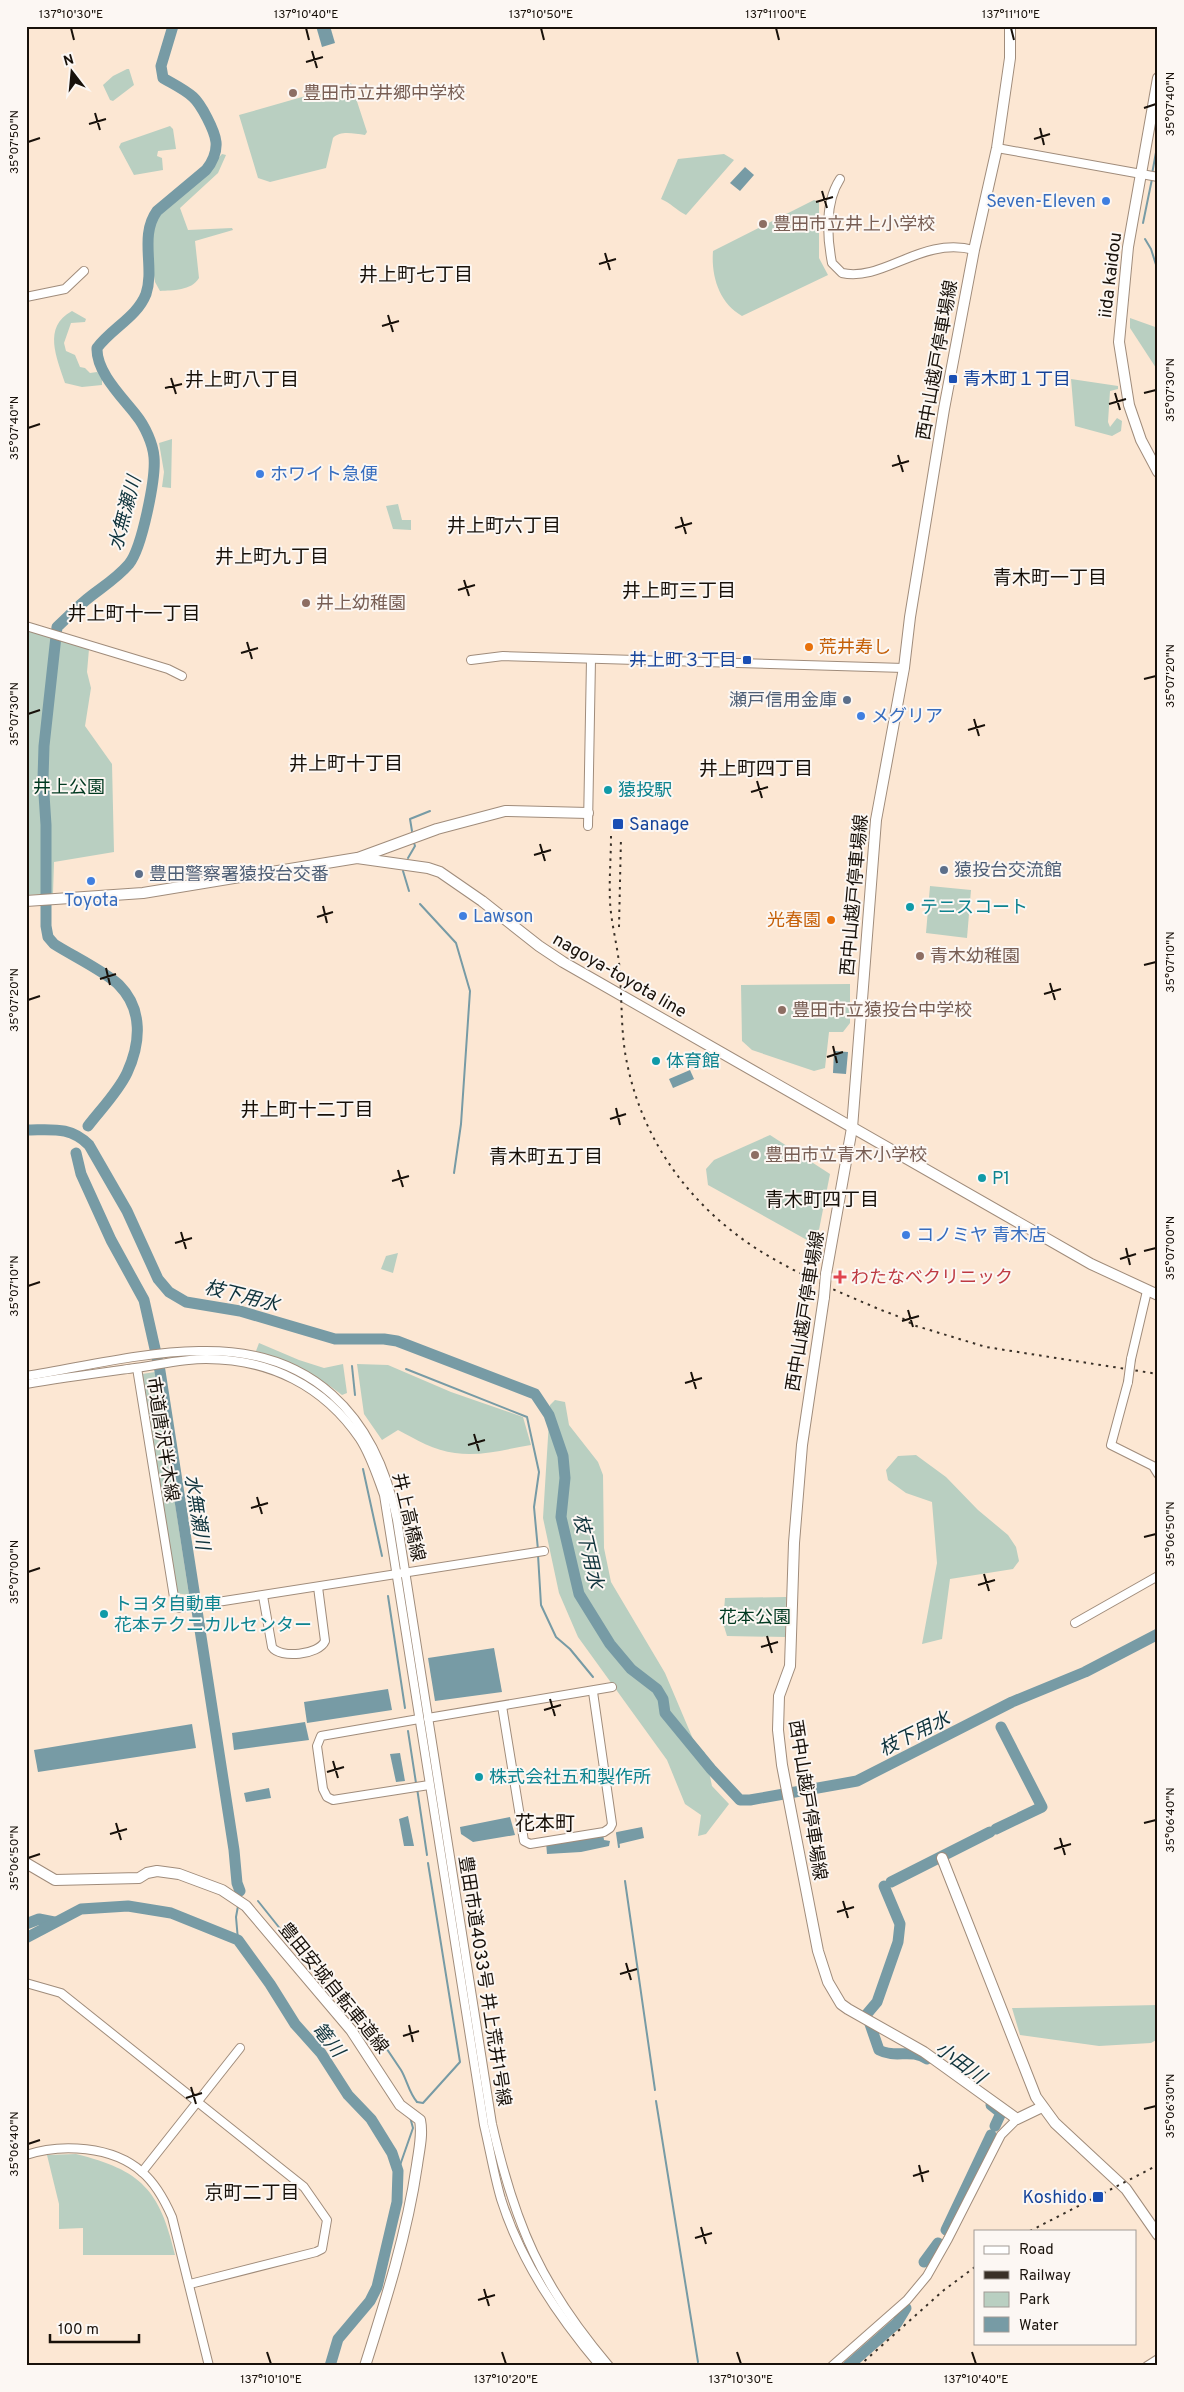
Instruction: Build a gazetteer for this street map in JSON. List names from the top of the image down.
{
  "streets": {
    "main road": [
      "iida kaidou",
      "西中山越戸停車場線",
      "nagoya-toyota line",
      "豊田安城自転車道線"
    ],
    "street": ["市道唐沢半木線", "井上高橋線", "豊田市道4033号 井上荒井1号線"]
  },
  "crossings": [
    ["西中山越戸停車場線", "nagoya-toyota line"],
    ["市道唐沢半木線", "井上高橋線"],
    ["井上高橋線", "豊田市道4033号 井上荒井1号線"]
  ],
  "districts": [
    "井上町七丁目",
    "井上町八丁目",
    "井上町六丁目",
    "井上町九丁目",
    "青木町一丁目",
    "井上町三丁目",
    "井上町十一丁目",
    "井上町十丁目",
    "井上町四丁目",
    "井上町十二丁目",
    "青木町五丁目",
    "青木町四丁目",
    "花本町",
    "京町二丁目"
  ],
  "water": [
    "水無瀬川",
    "枝下用水",
    "篭川",
    "小田川"
  ],
  "parks": ["井上公園", "花本公園"],
  "places": {
    "other": [
      "豊田市立井郷中学校",
      "Seven-Eleven",
      "豊田市立井上小学校",
      "ホワイト急便",
      "井上幼稚園",
      "荒井寿し",
      "瀬戸信用金庫",
      "メグリア",
      "猿投駅",
      "猿投台交流館",
      "豊田警察署猿投台交番",
      "Toyota",
      "テニスコート",
      "Lawson",
      "光春園",
      "青木幼稚園",
      "豊田市立猿投台中学校",
      "体育館",
      "豊田市立青木小学校",
      "P1",
      "コノミヤ 青木店",
      "トヨタ自動車 花本テクニカルセンター",
      "株式会社五和製作所"
    ],
    "transit": [
      "青木町１丁目",
      "井上町３丁目",
      "Sanage",
      "Koshido"
    ],
    "health": ["わたなべクリニック"]
  },
  "legend": [
    "Road",
    "Railway",
    "Park",
    "Water"
  ],
  "scale_bar": "100 m",
  "north": "top",
  "coordinates": [
    "137°10'30\"E",
    "137°10'40\"E",
    "137°10'50\"E",
    "137°11'00\"E",
    "137°11'10\"E",
    "35°07'40\"N",
    "35°07'50\"N",
    "35°07'30\"N",
    "35°07'20\"N",
    "35°07'10\"N",
    "35°07'00\"N",
    "35°06'50\"N",
    "35°06'40\"N",
    "35°06'30\"N",
    "137°10'10\"E",
    "137°10'20\"E"
  ]
}
